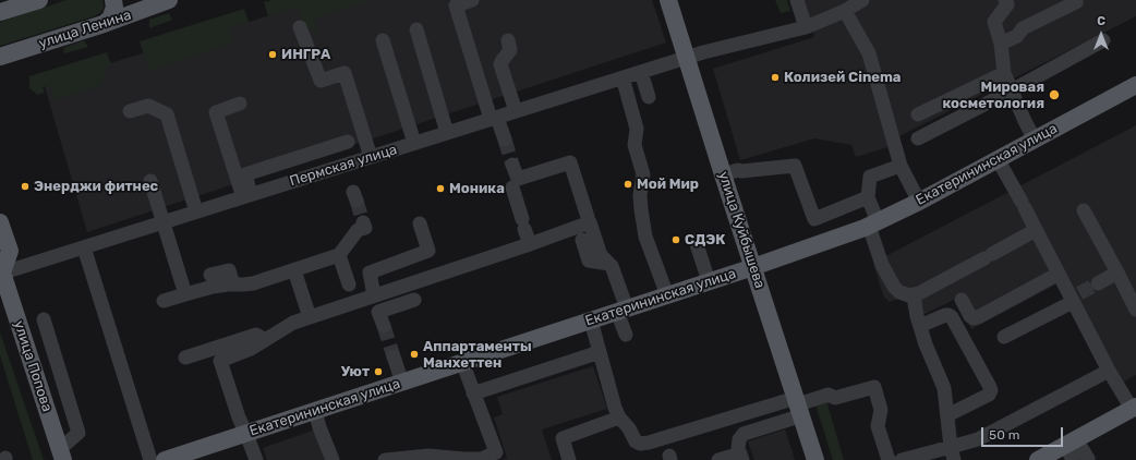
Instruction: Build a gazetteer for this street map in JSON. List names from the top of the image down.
{
  "streets": {
    "main road": [
      "улица Ленина",
      "Екатерининская улица",
      "улица Куйбышева",
      "улица Попова"
    ],
    "street": ["Пермская улица"]
  },
  "crossings": [
    ["Екатерининская улица", "улица Куйбышева"],
    ["Пермская улица", "улица Куйбышева"],
    ["Пермская улица", "улица Попова"]
  ],
  "places": [
    "ИНГРА",
    "Колизей Cinema",
    "Мировая косметология",
    "Мой Мир",
    "Энерджи фитнес",
    "Моника",
    "СДЭК",
    "Аппартаменты Манхеттен",
    "Уют"
  ],
  "scale_bar": "50 m",
  "north": "top"
}
